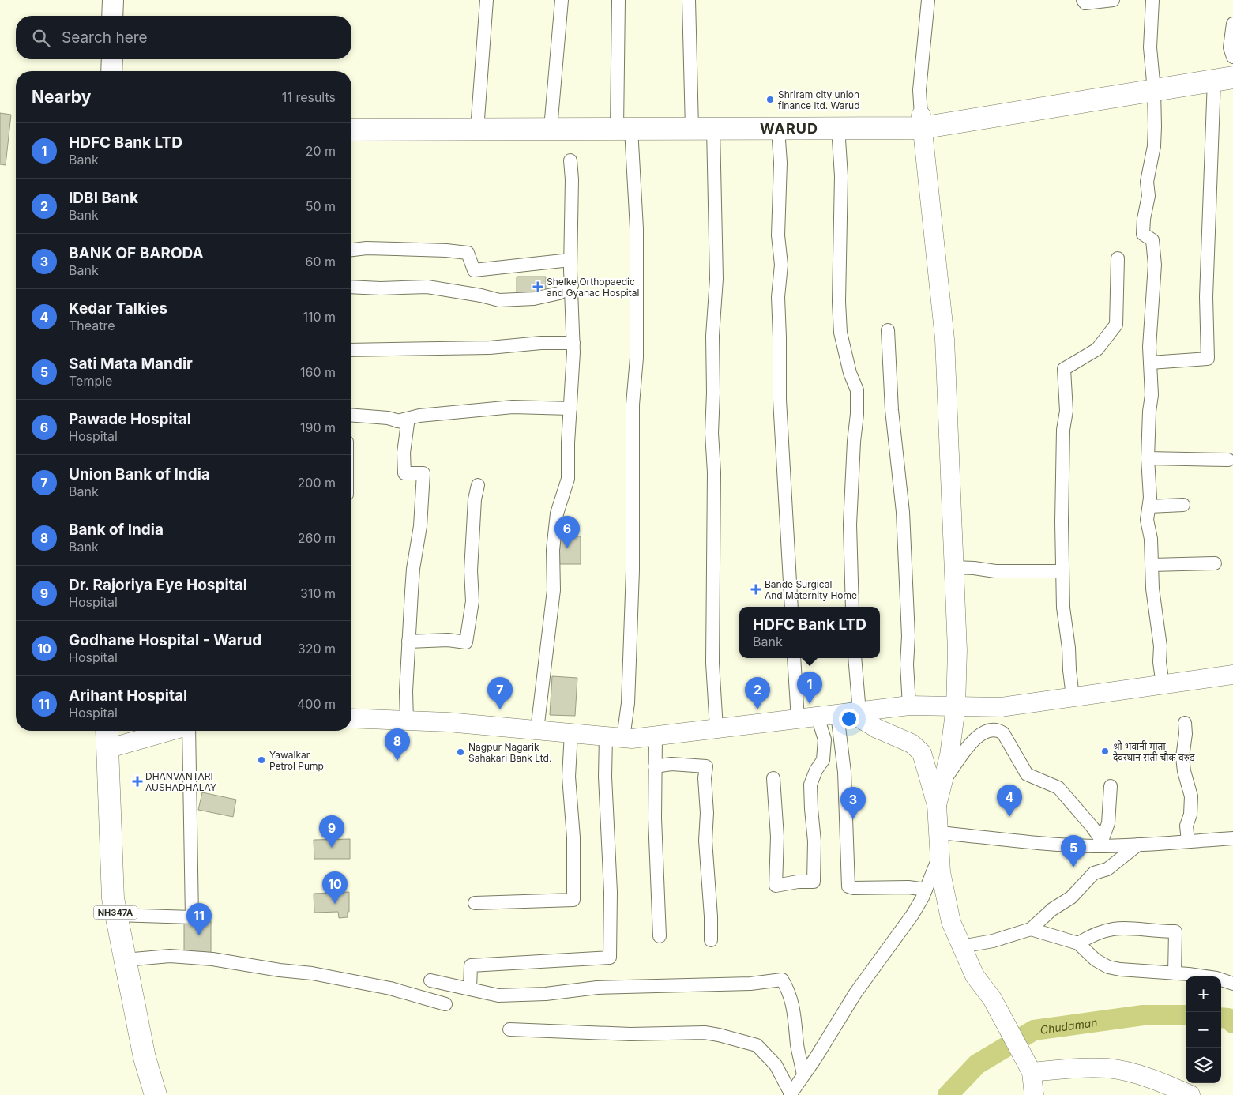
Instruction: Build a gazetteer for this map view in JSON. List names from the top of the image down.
{
  "streets": {
    "highway": ["NH347A"]
  },
  "districts": ["WARUD"],
  "water": ["Chudaman"],
  "places": {
    "other": [
      "Shriram city union finance ltd. Warud",
      "श्री भवानी माता देवस्थान सती चौक वरुड",
      "Nagpur Nagarik Sahakari Bank Ltd.",
      "Yawalkar Petrol Pump"
    ],
    "health": ["Shelke Orthopaedic and Gyanac Hospital", "Bande Surgical And Maternity Home", "DHANVANTARI AUSHADHALAY"]
  },
  "page": {
    "search": "Search here",
    "heading": ["Nearby", "11 results"],
    "list": [
      {
        "mark": "1",
        "name": "HDFC Bank LTD",
        "note": "Bank",
        "value": "20 m"
      },
      {
        "mark": "2",
        "name": "IDBI Bank",
        "note": "Bank",
        "value": "50 m"
      },
      {
        "mark": "3",
        "name": "BANK OF BARODA",
        "note": "Bank",
        "value": "60 m"
      },
      {
        "mark": "4",
        "name": "Kedar Talkies",
        "note": "Theatre",
        "value": "110 m"
      },
      {
        "mark": "5",
        "name": "Sati Mata Mandir",
        "note": "Temple",
        "value": "160 m"
      },
      {
        "mark": "6",
        "name": "Pawade Hospital",
        "note": "Hospital",
        "value": "190 m"
      },
      {
        "mark": "7",
        "name": "Union Bank of India",
        "note": "Bank",
        "value": "200 m"
      },
      {
        "mark": "8",
        "name": "Bank of India",
        "note": "Bank",
        "value": "260 m"
      },
      {
        "mark": "9",
        "name": "Dr. Rajoriya Eye Hospital",
        "note": "Hospital",
        "value": "310 m"
      },
      {
        "mark": "10",
        "name": "Godhane Hospital - Warud",
        "note": "Hospital",
        "value": "320 m"
      },
      {
        "mark": "11",
        "name": "Arihant Hospital",
        "note": "Hospital",
        "value": "400 m"
      }
    ],
    "pins": [
      "6",
      "1",
      "2",
      "7",
      "8",
      "4",
      "3",
      "9",
      "5",
      "10",
      "11"
    ],
    "popup": ["HDFC Bank LTD", "Bank"],
    "map_buttons": ["+", "−"]
  }
}
